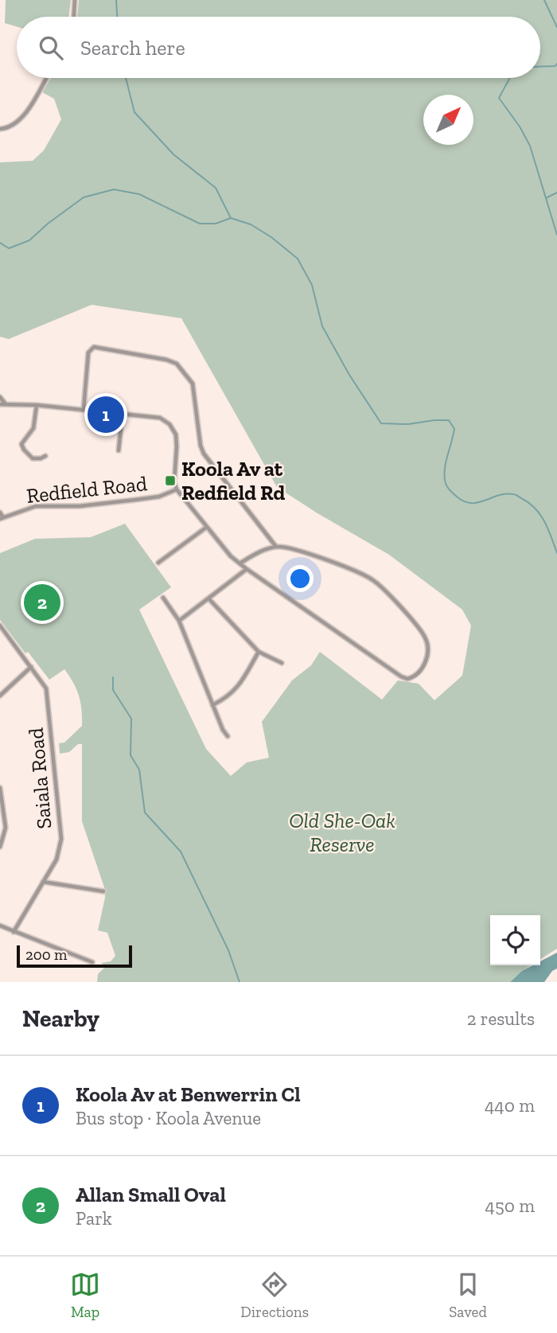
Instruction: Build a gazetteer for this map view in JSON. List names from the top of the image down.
{
  "streets": {
    "street": ["Redfield Road", "Saiala Road"]
  },
  "parks": ["Old She-Oak Reserve"],
  "places": {
    "transit": ["Koola Av at Redfield Rd"]
  },
  "scale_bar": "200 m",
  "north": "top right",
  "page": {
    "search": "Search here",
    "pins": ["1", "2"],
    "scale": "200 m",
    "heading": ["Nearby", "2 results"],
    "list": [
      {
        "mark": "1",
        "name": "Koola Av at Benwerrin Cl",
        "note": "Bus stop · Koola Avenue",
        "value": "440 m"
      },
      {
        "mark": "2",
        "name": "Allan Small Oval",
        "note": "Park",
        "value": "450 m"
      }
    ],
    "nav": ["Map", "Directions", "Saved"]
  }
}
